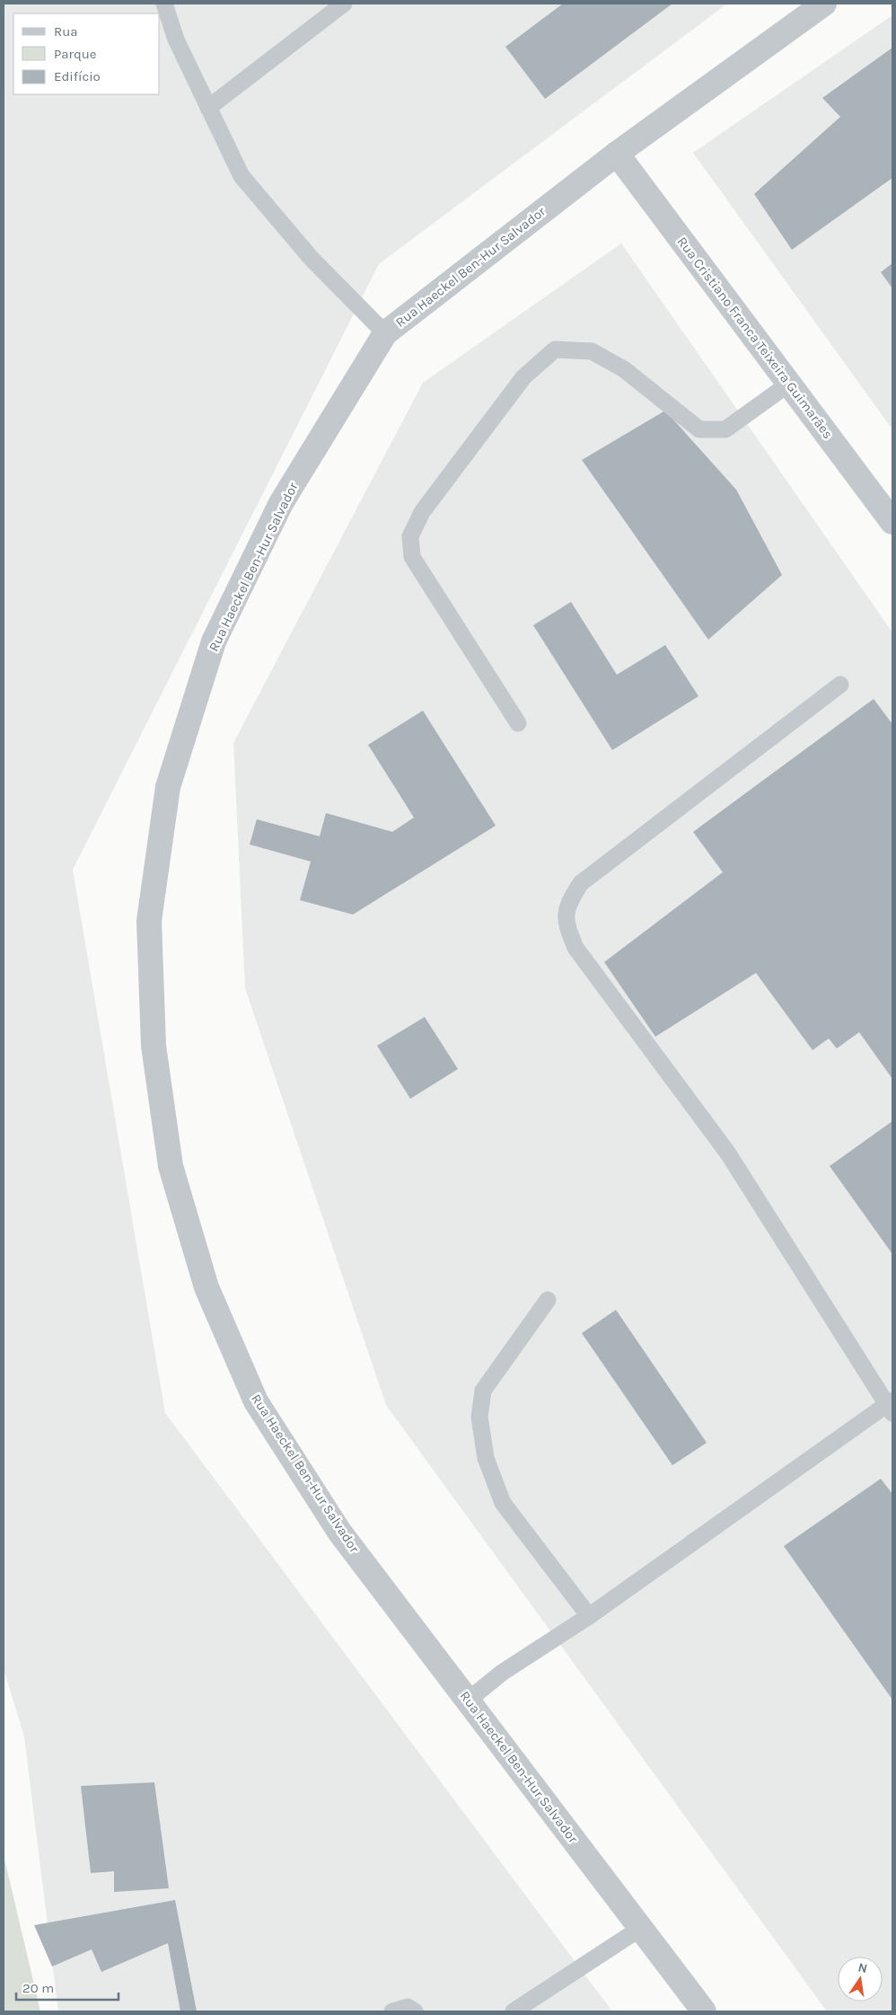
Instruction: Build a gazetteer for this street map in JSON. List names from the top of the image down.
{
  "streets": {
    "street": ["Rua Haeckel Ben-Hur Salvador", "Rua Cristiano Franca Teixeira Guimarães"]
  },
  "crossings": [
    ["Rua Haeckel Ben-Hur Salvador", "Rua Cristiano Franca Teixeira Guimarães"]
  ],
  "legend": ["Rua", "Parque", "Edifício"],
  "scale_bar": "20 m",
  "north": "top"
}
